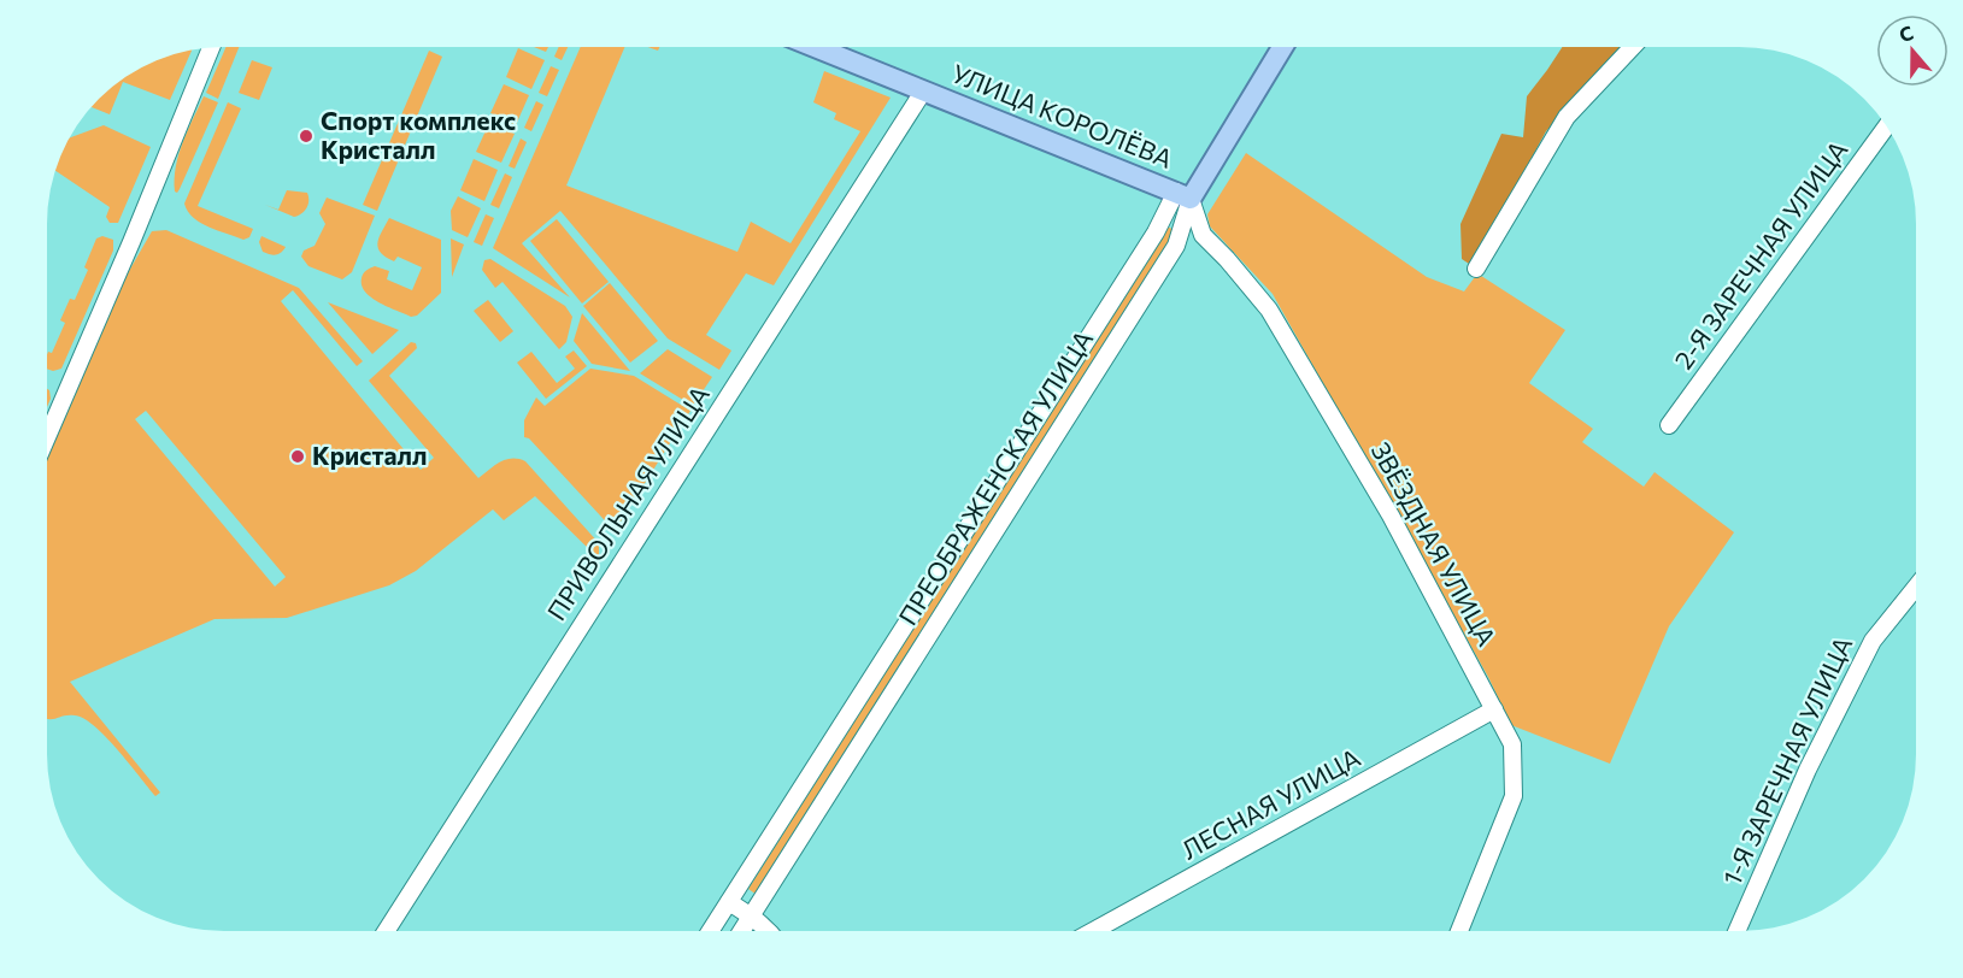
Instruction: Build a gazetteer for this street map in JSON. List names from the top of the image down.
{
  "streets": {
    "main road": ["УЛИЦА КОРОЛЁВА", "ПРЕОБРАЖЕНСКАЯ УЛИЦА"],
    "street": [
      "2-Я ЗАРЕЧНАЯ УЛИЦА",
      "ПРИВОЛЬНАЯ УЛИЦА",
      "ЗВЁЗДНАЯ УЛИЦА",
      "1-Я ЗАРЕЧНАЯ УЛИЦА",
      "ЛЕСНАЯ УЛИЦА"
    ]
  },
  "crossings": [
    ["УЛИЦА КОРОЛЁВА", "ПРЕОБРАЖЕНСКАЯ УЛИЦА"],
    ["УЛИЦА КОРОЛЁВА", "ПРИВОЛЬНАЯ УЛИЦА"],
    ["УЛИЦА КОРОЛЁВА", "ЗВЁЗДНАЯ УЛИЦА"],
    ["ПРЕОБРАЖЕНСКАЯ УЛИЦА", "ЗВЁЗДНАЯ УЛИЦА"],
    ["ЗВЁЗДНАЯ УЛИЦА", "ЛЕСНАЯ УЛИЦА"]
  ],
  "places": ["Спорт комплекс Кристалл", "Кристалл"],
  "north": "top"
}
